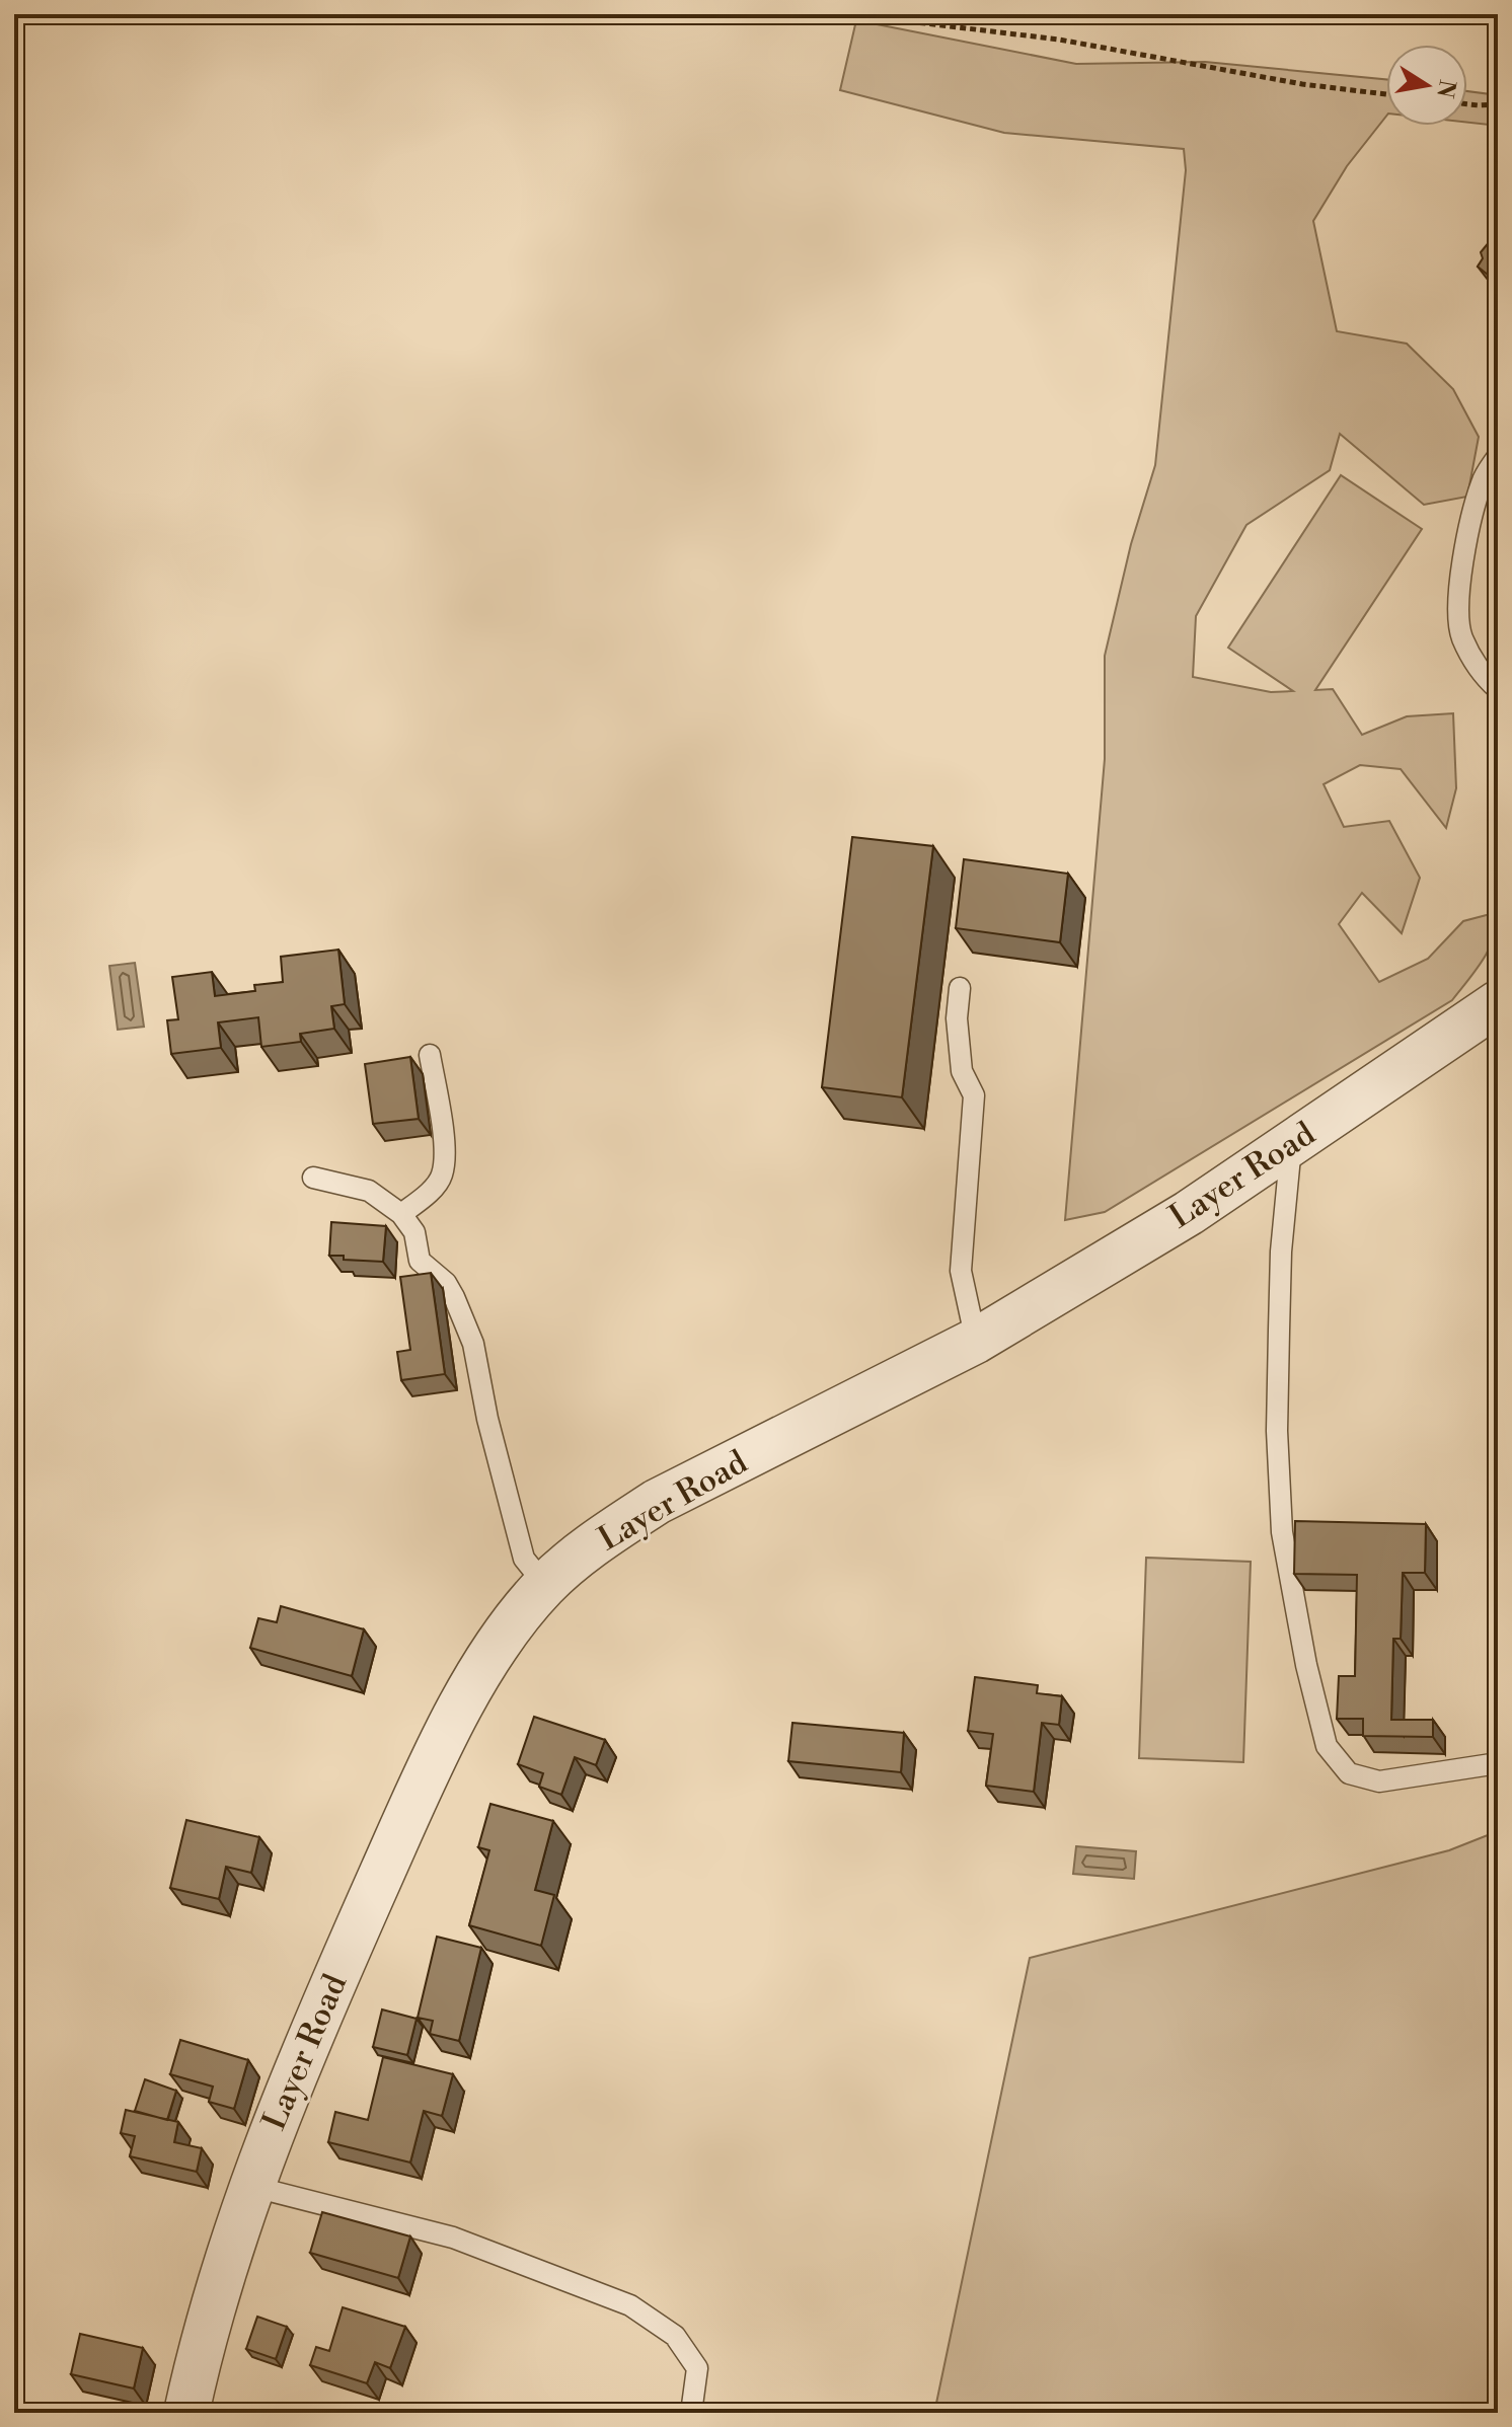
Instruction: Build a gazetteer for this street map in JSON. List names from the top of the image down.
{
  "streets": {
    "street": ["Layer Road"]
  },
  "north": "right"
}
